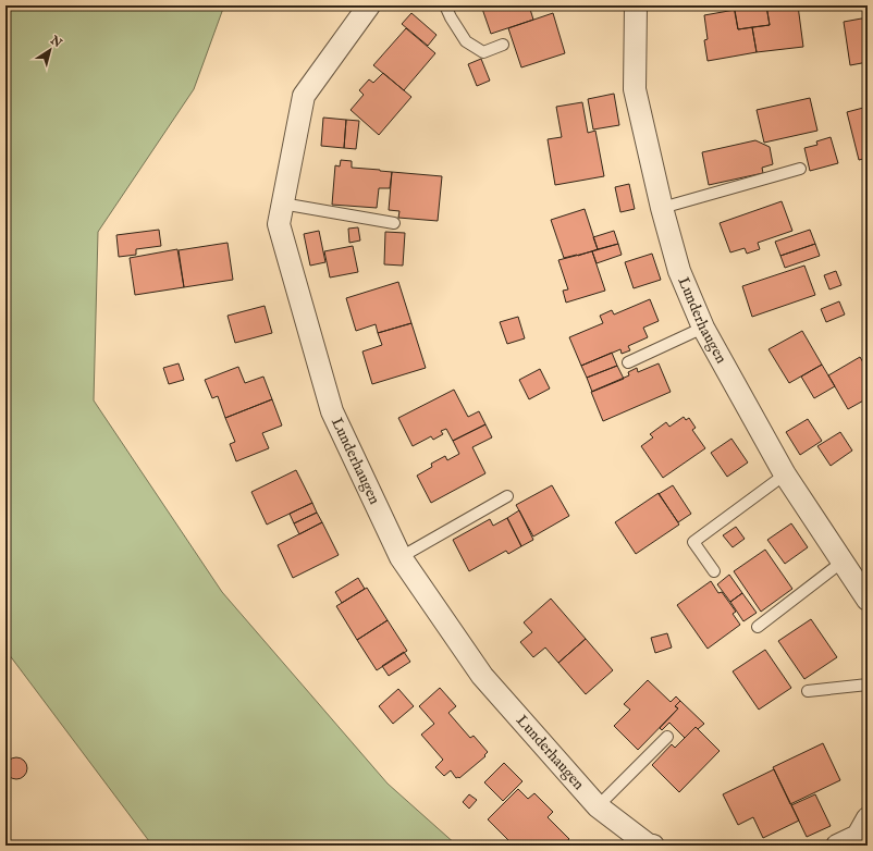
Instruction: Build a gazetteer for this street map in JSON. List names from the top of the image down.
{
  "streets": {
    "street": ["Lunderhaugen"]
  },
  "north": "top right"
}
